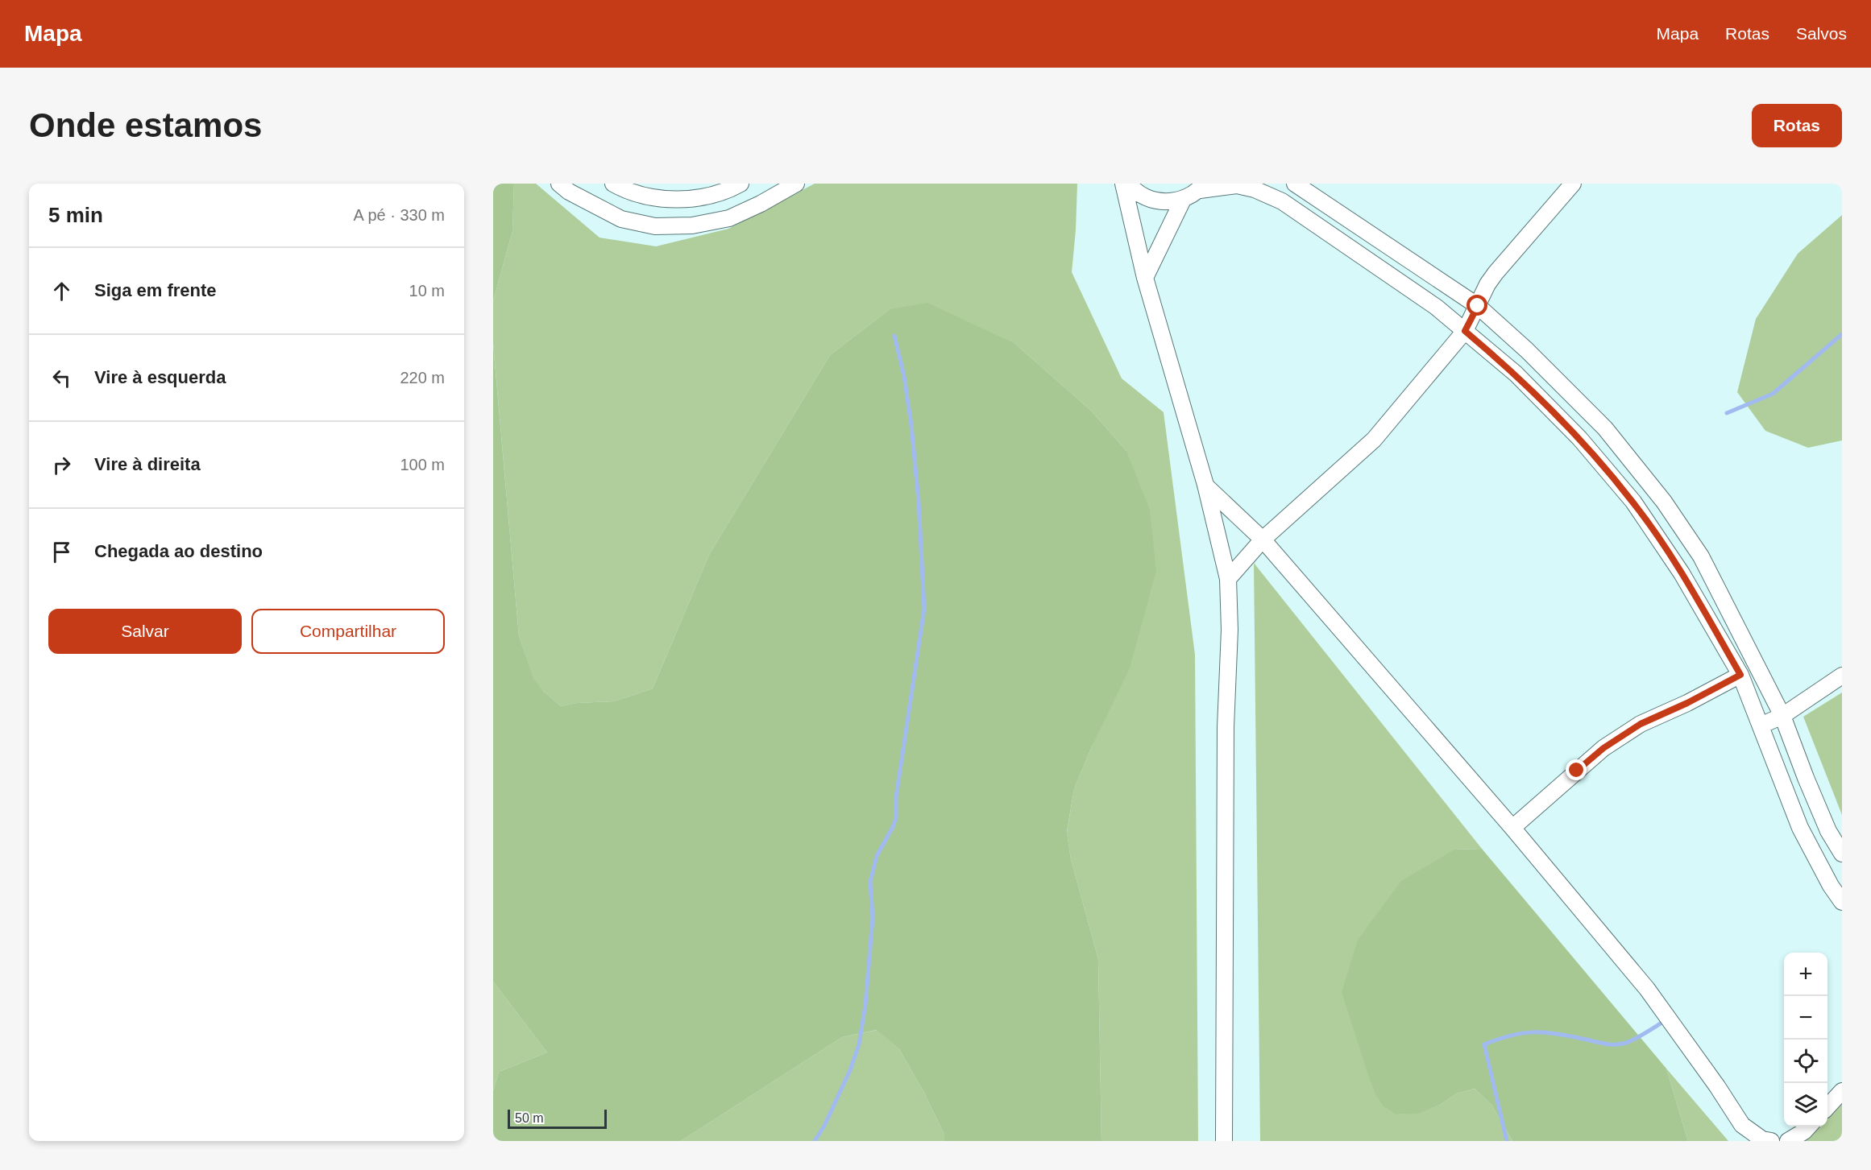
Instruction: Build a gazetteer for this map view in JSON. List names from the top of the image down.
{
  "scale_bar": "50 m",
  "page": {
    "header": "Mapa",
    "nav": ["Mapa", "Rotas", "Salvos"],
    "buttons": [
      "Rotas",
      ["Salvar", "Compartilhar"]
    ],
    "title": "Onde estamos",
    "heading": ["5 min", "A pé · 330 m"],
    "list": [
      ["Siga em frente", "10 m"],
      ["Vire à esquerda", "220 m"],
      ["Vire à direita", "100 m"],
      "Chegada ao destino"
    ],
    "map_buttons": ["+", "−"],
    "scale": "50 m"
  }
}
